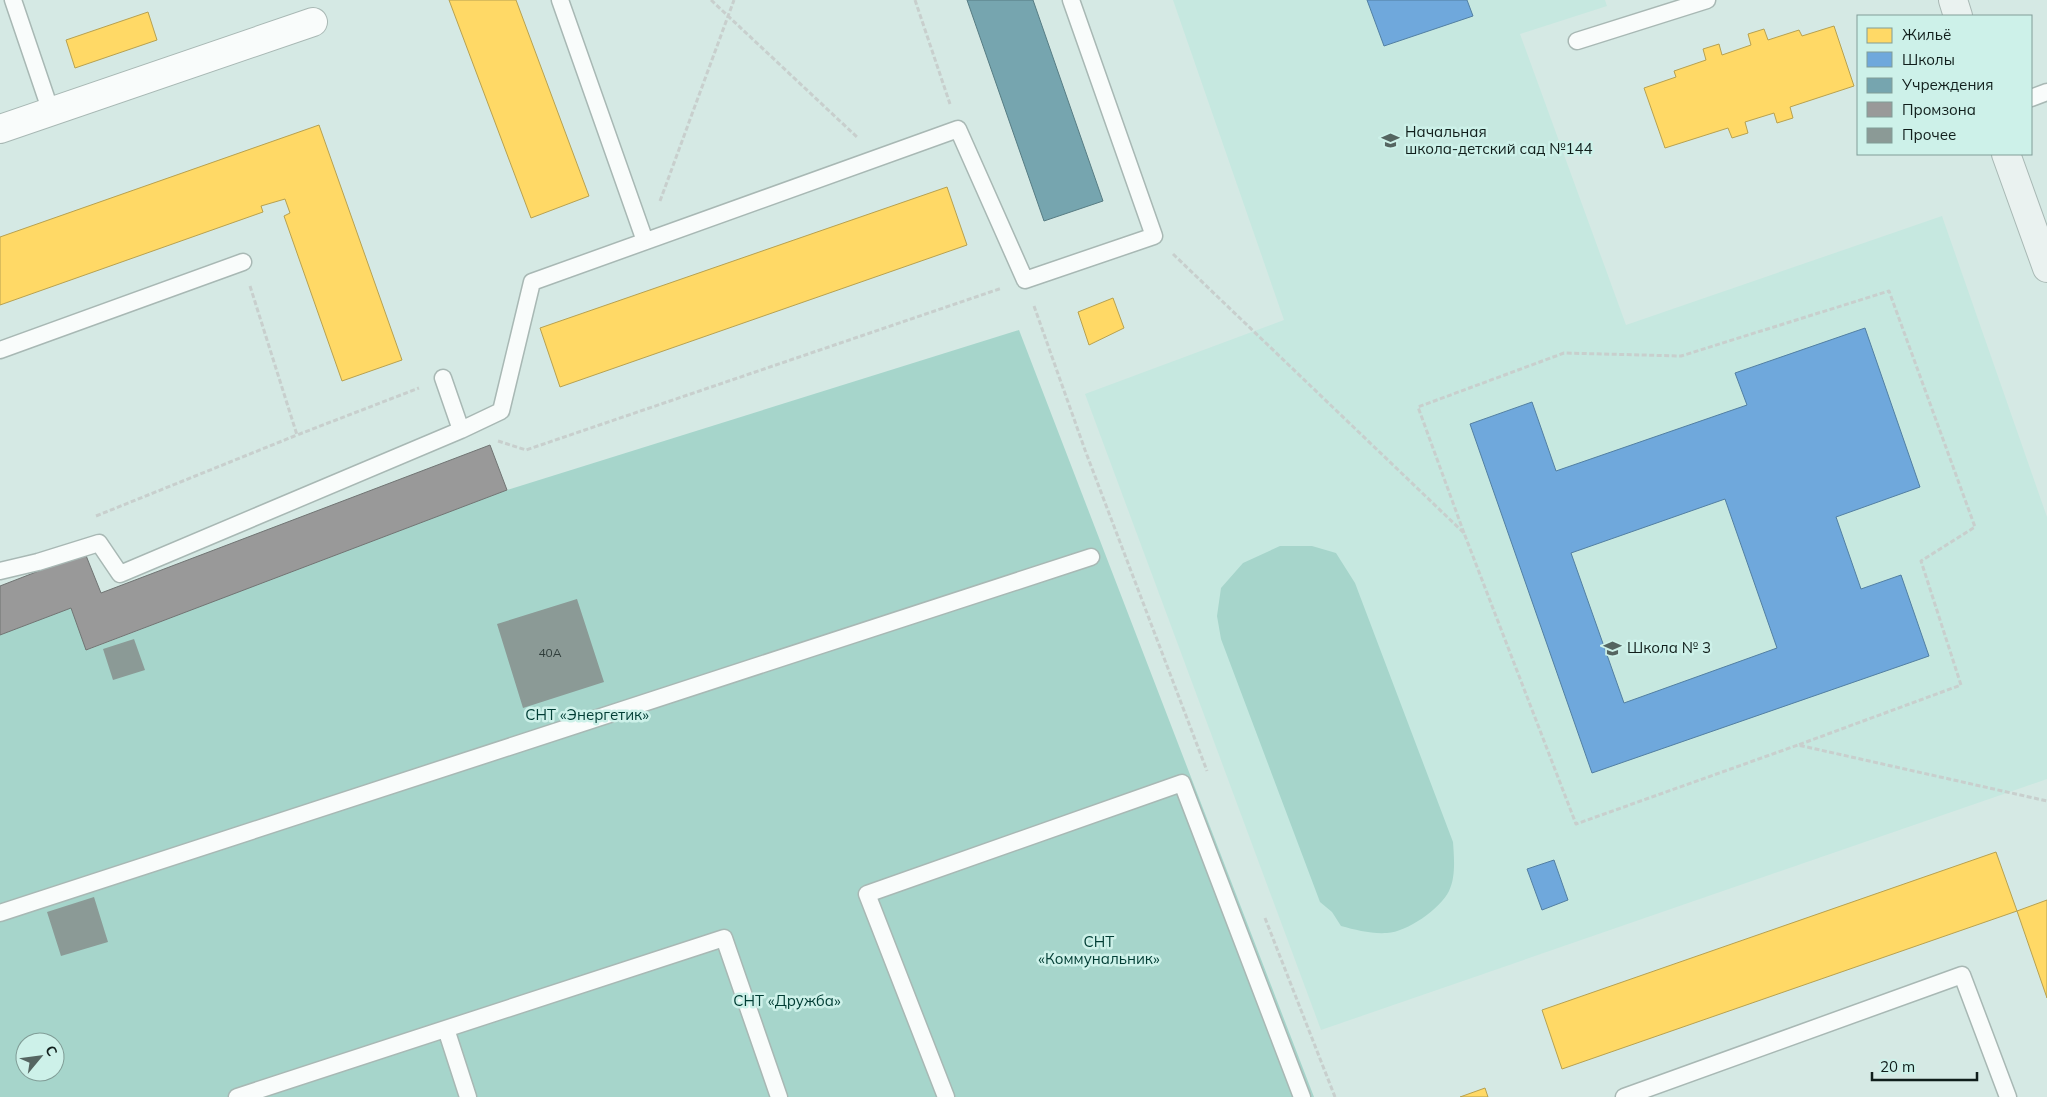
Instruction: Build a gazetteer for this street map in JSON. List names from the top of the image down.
{
  "parks": ["СНТ «Энергетик»", "СНТ «Коммунальник»", "СНТ «Дружба»"],
  "places": {
    "school or university": ["Начальная школа-детский сад №144", "Школа № 3"]
  },
  "house_numbers": ["40А"],
  "legend": [
    "Жильё",
    "Школы",
    "Учреждения",
    "Промзона",
    "Прочее"
  ],
  "scale_bar": "20 m",
  "north": "top right"
}
